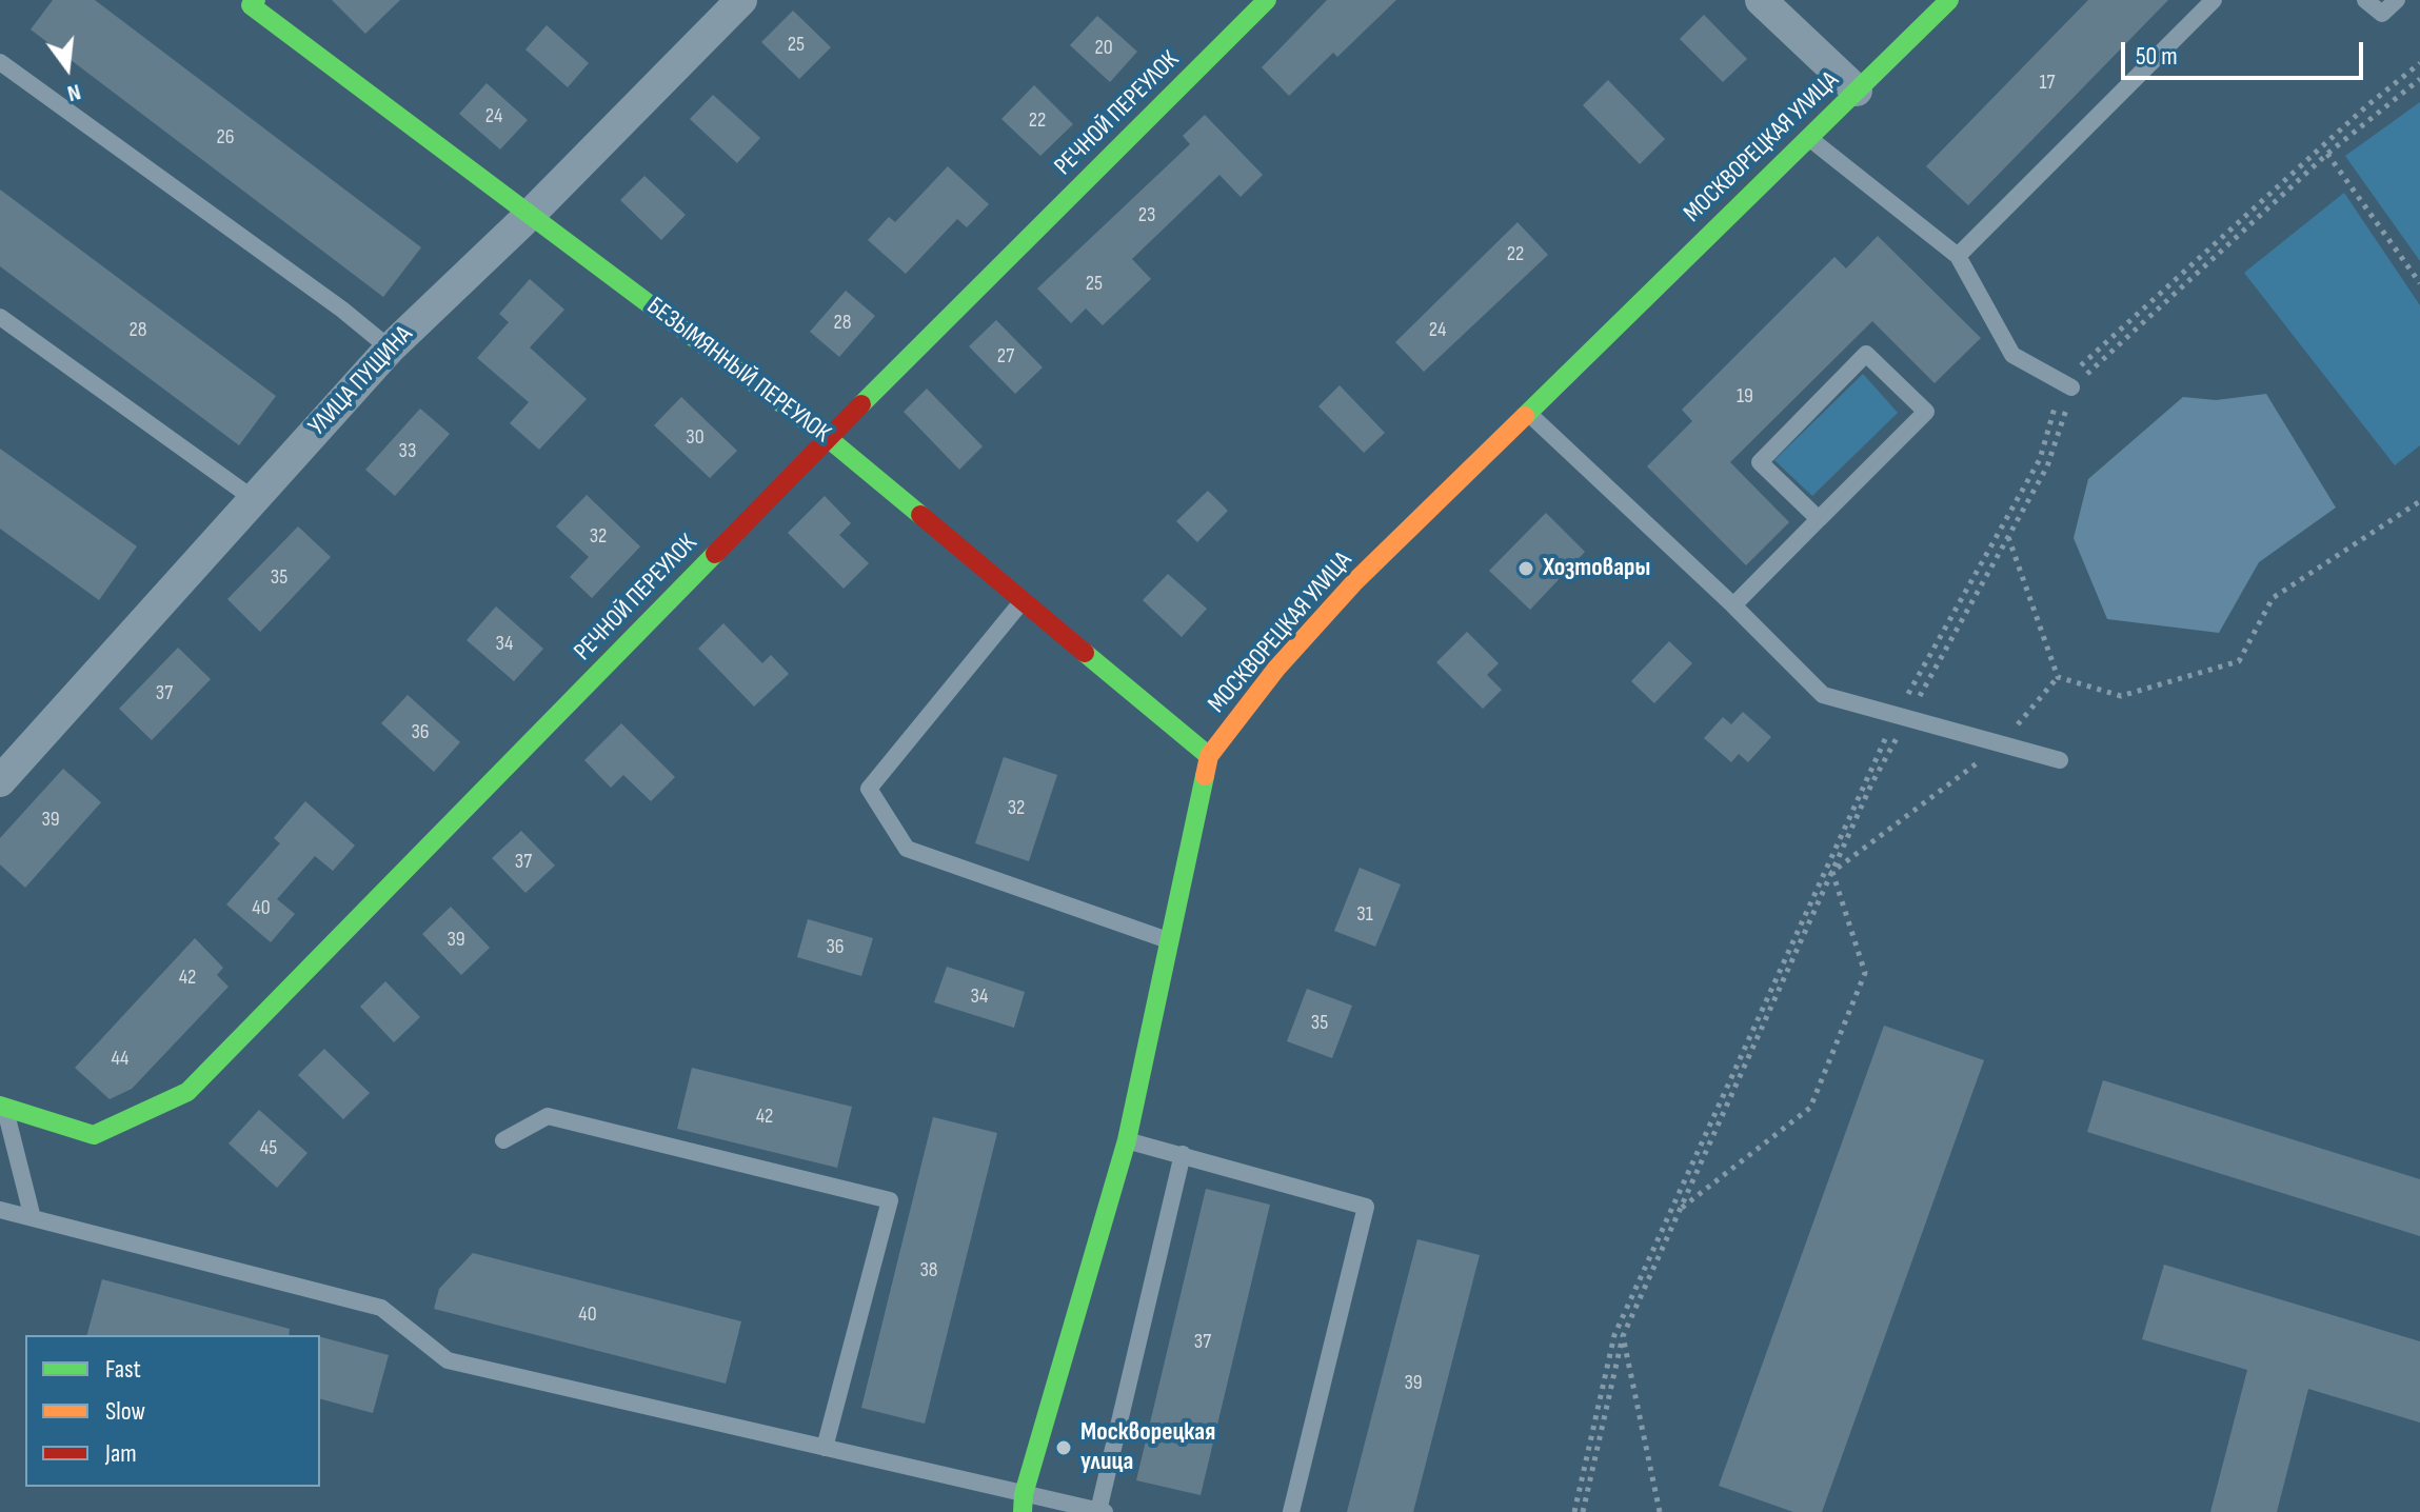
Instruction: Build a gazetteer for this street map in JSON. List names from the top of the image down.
{
  "streets": {
    "street": [
      "РЕЧНОЙ ПЕРЕУЛОК",
      "МОСКВОРЕЦКАЯ УЛИЦА",
      "БЕЗЫМЯННЫЙ ПЕРЕУЛОК",
      "УЛИЦА ПУЩИНА"
    ]
  },
  "crossings": [
    ["РЕЧНОЙ ПЕРЕУЛОК", "БЕЗЫМЯННЫЙ ПЕРЕУЛОК"],
    ["МОСКВОРЕЦКАЯ УЛИЦА", "БЕЗЫМЯННЫЙ ПЕРЕУЛОК"],
    ["БЕЗЫМЯННЫЙ ПЕРЕУЛОК", "УЛИЦА ПУЩИНА"]
  ],
  "places": ["Хозтовары", "Москворецкая улица"],
  "house_numbers": [
    "25",
    "20",
    "17",
    "24",
    "22",
    "26",
    "23",
    "22",
    "25",
    "28",
    "28",
    "24",
    "27",
    "19",
    "30",
    "33",
    "32",
    "35",
    "34",
    "37",
    "36",
    "32",
    "39",
    "37",
    "40",
    "31",
    "39",
    "36",
    "42",
    "34",
    "35",
    "44",
    "42",
    "45",
    "38",
    "40",
    "37",
    "39"
  ],
  "legend": ["Fast", "Slow", "Jam"],
  "scale_bar": "50 m",
  "north": "bottom"
}
